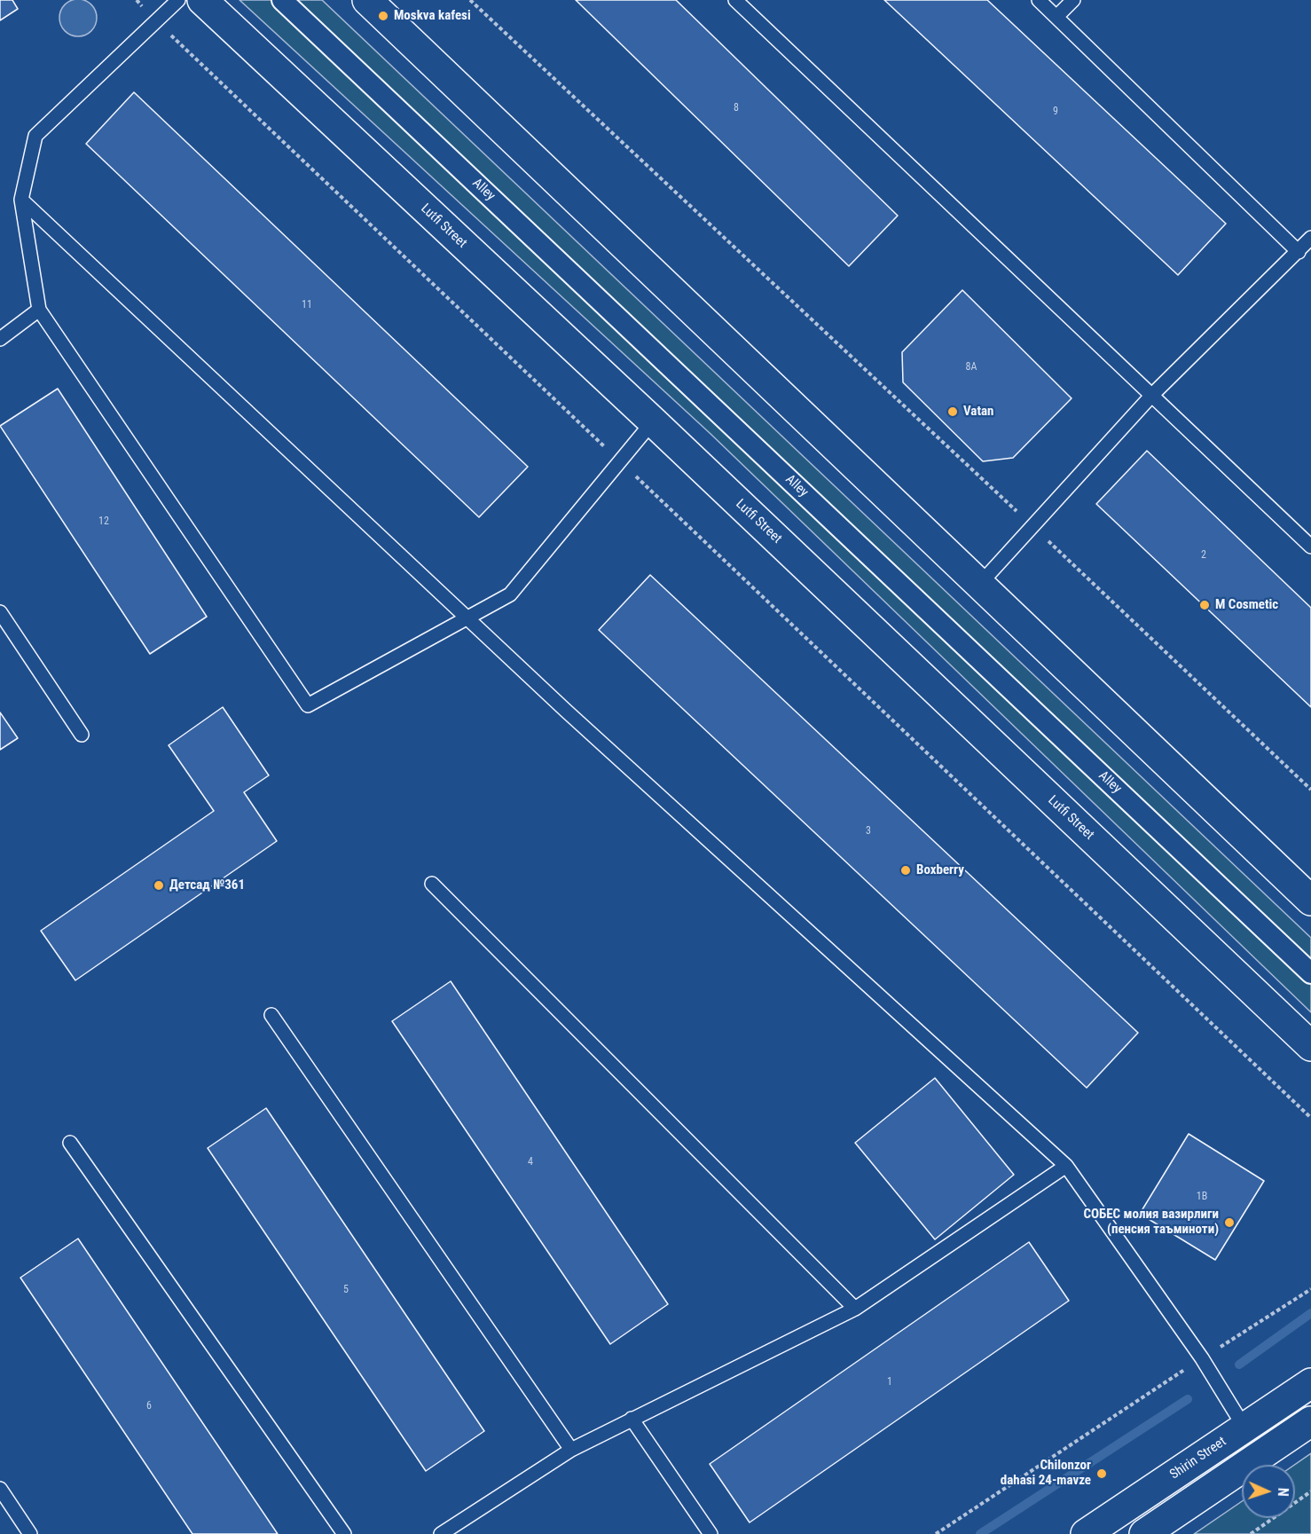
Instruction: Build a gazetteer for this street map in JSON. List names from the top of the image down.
{
  "streets": {
    "main road": ["Lutfi Street", "Shirin Street"],
    "street": ["Alley"]
  },
  "places": [
    "Moskva kafesi",
    "Vatan",
    "M Cosmetic",
    "Boxberry",
    "Детсад №361",
    "СОБЕС молия вазирлиги (пенсия таъминоти)",
    "Chilonzor dahasi 24-mavze"
  ],
  "house_numbers": [
    "8",
    "9",
    "11",
    "8A",
    "12",
    "2",
    "3",
    "4",
    "1B",
    "5",
    "1",
    "6"
  ],
  "north": "right"
}
